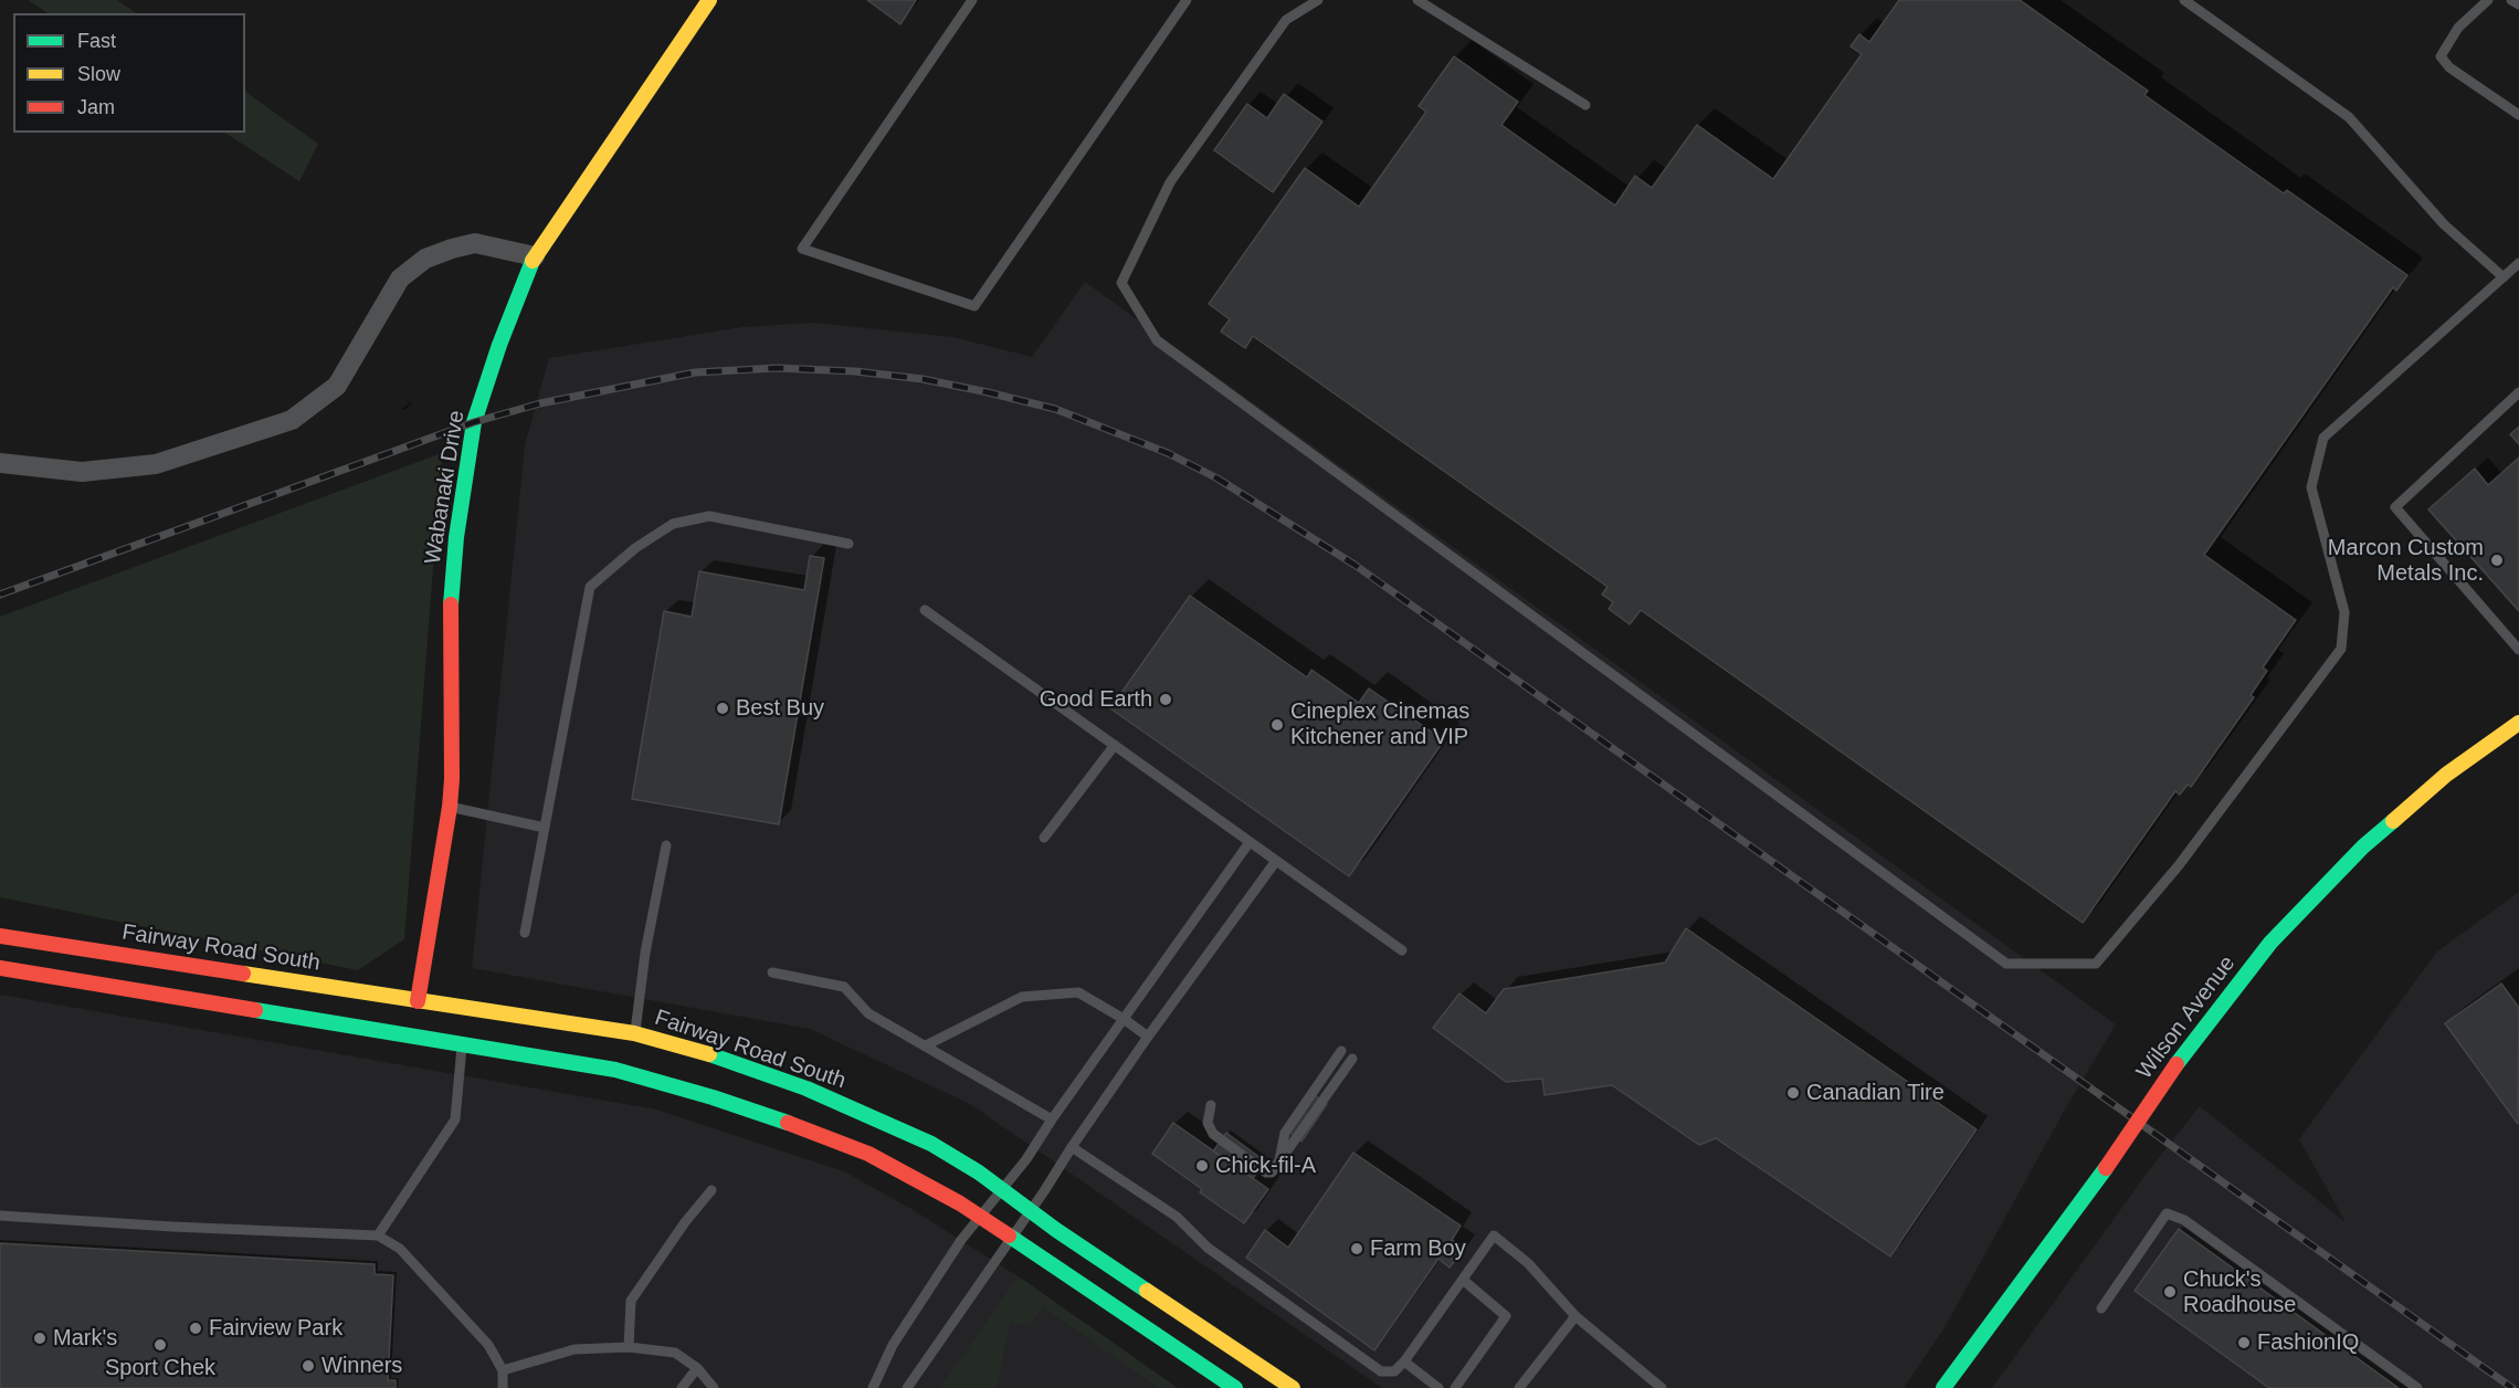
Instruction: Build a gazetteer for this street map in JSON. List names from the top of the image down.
{
  "streets": {
    "main road": ["Wabanaki Drive", "Fairway Road South", "Wilson Avenue"]
  },
  "crossings": [
    ["Wabanaki Drive", "Fairway Road South"]
  ],
  "places": [
    "Marcon Custom Metals Inc.",
    "Good Earth",
    "Best Buy",
    "Cineplex Cinemas Kitchener and VIP",
    "Canadian Tire",
    "Chick-fil-A",
    "Farm Boy",
    "Chuck's Roadhouse",
    "Fairview Park",
    "Mark's",
    "FashionIQ",
    "Sport Chek",
    "Winners"
  ],
  "legend": ["Fast", "Slow", "Jam"]
}
